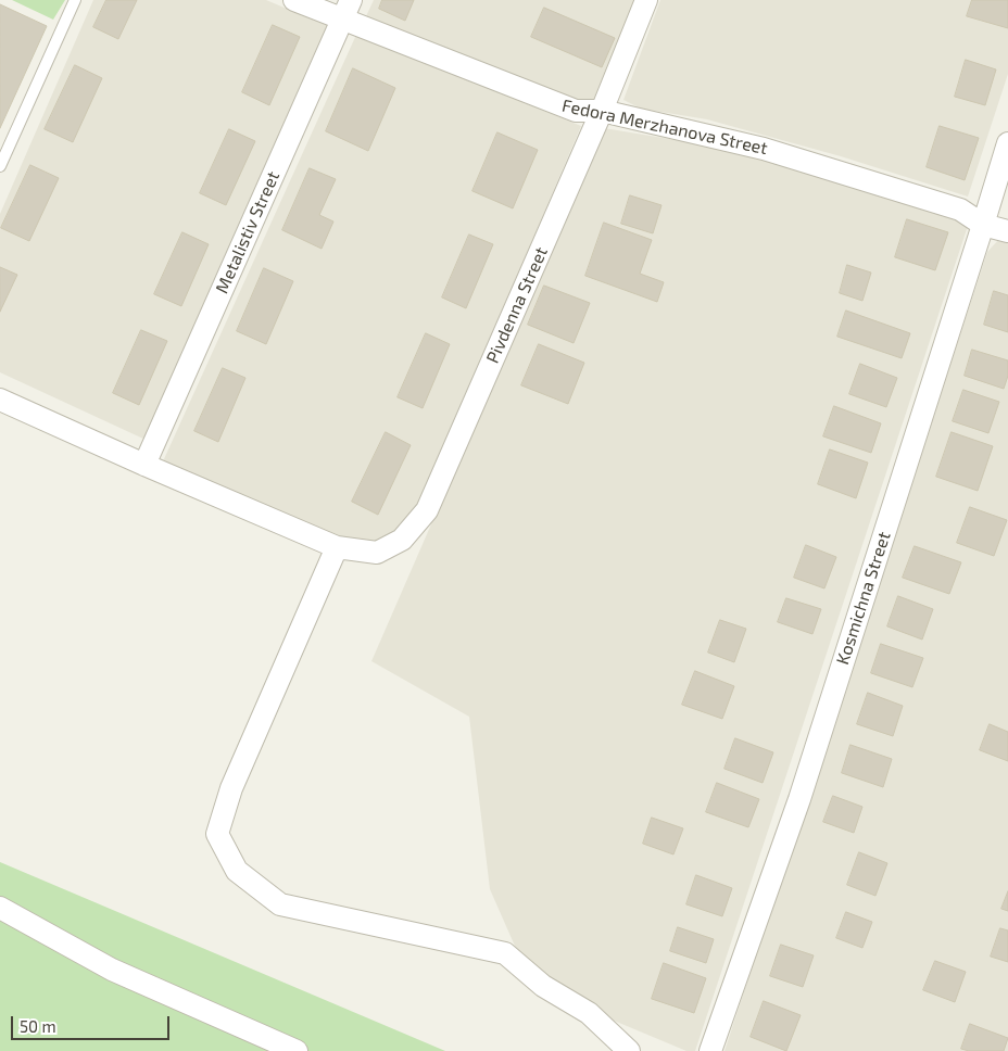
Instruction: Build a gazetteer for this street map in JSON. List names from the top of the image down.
{
  "streets": {
    "street": [
      "Fedora Merzhanova Street",
      "Metalistiv Street",
      "Pivdenna Street",
      "Kosmichna Street"
    ]
  },
  "crossings": [
    ["Fedora Merzhanova Street", "Metalistiv Street"],
    ["Fedora Merzhanova Street", "Pivdenna Street"],
    ["Fedora Merzhanova Street", "Kosmichna Street"],
    ["Metalistiv Street", "Pivdenna Street"]
  ],
  "scale_bar": "50 m"
}
